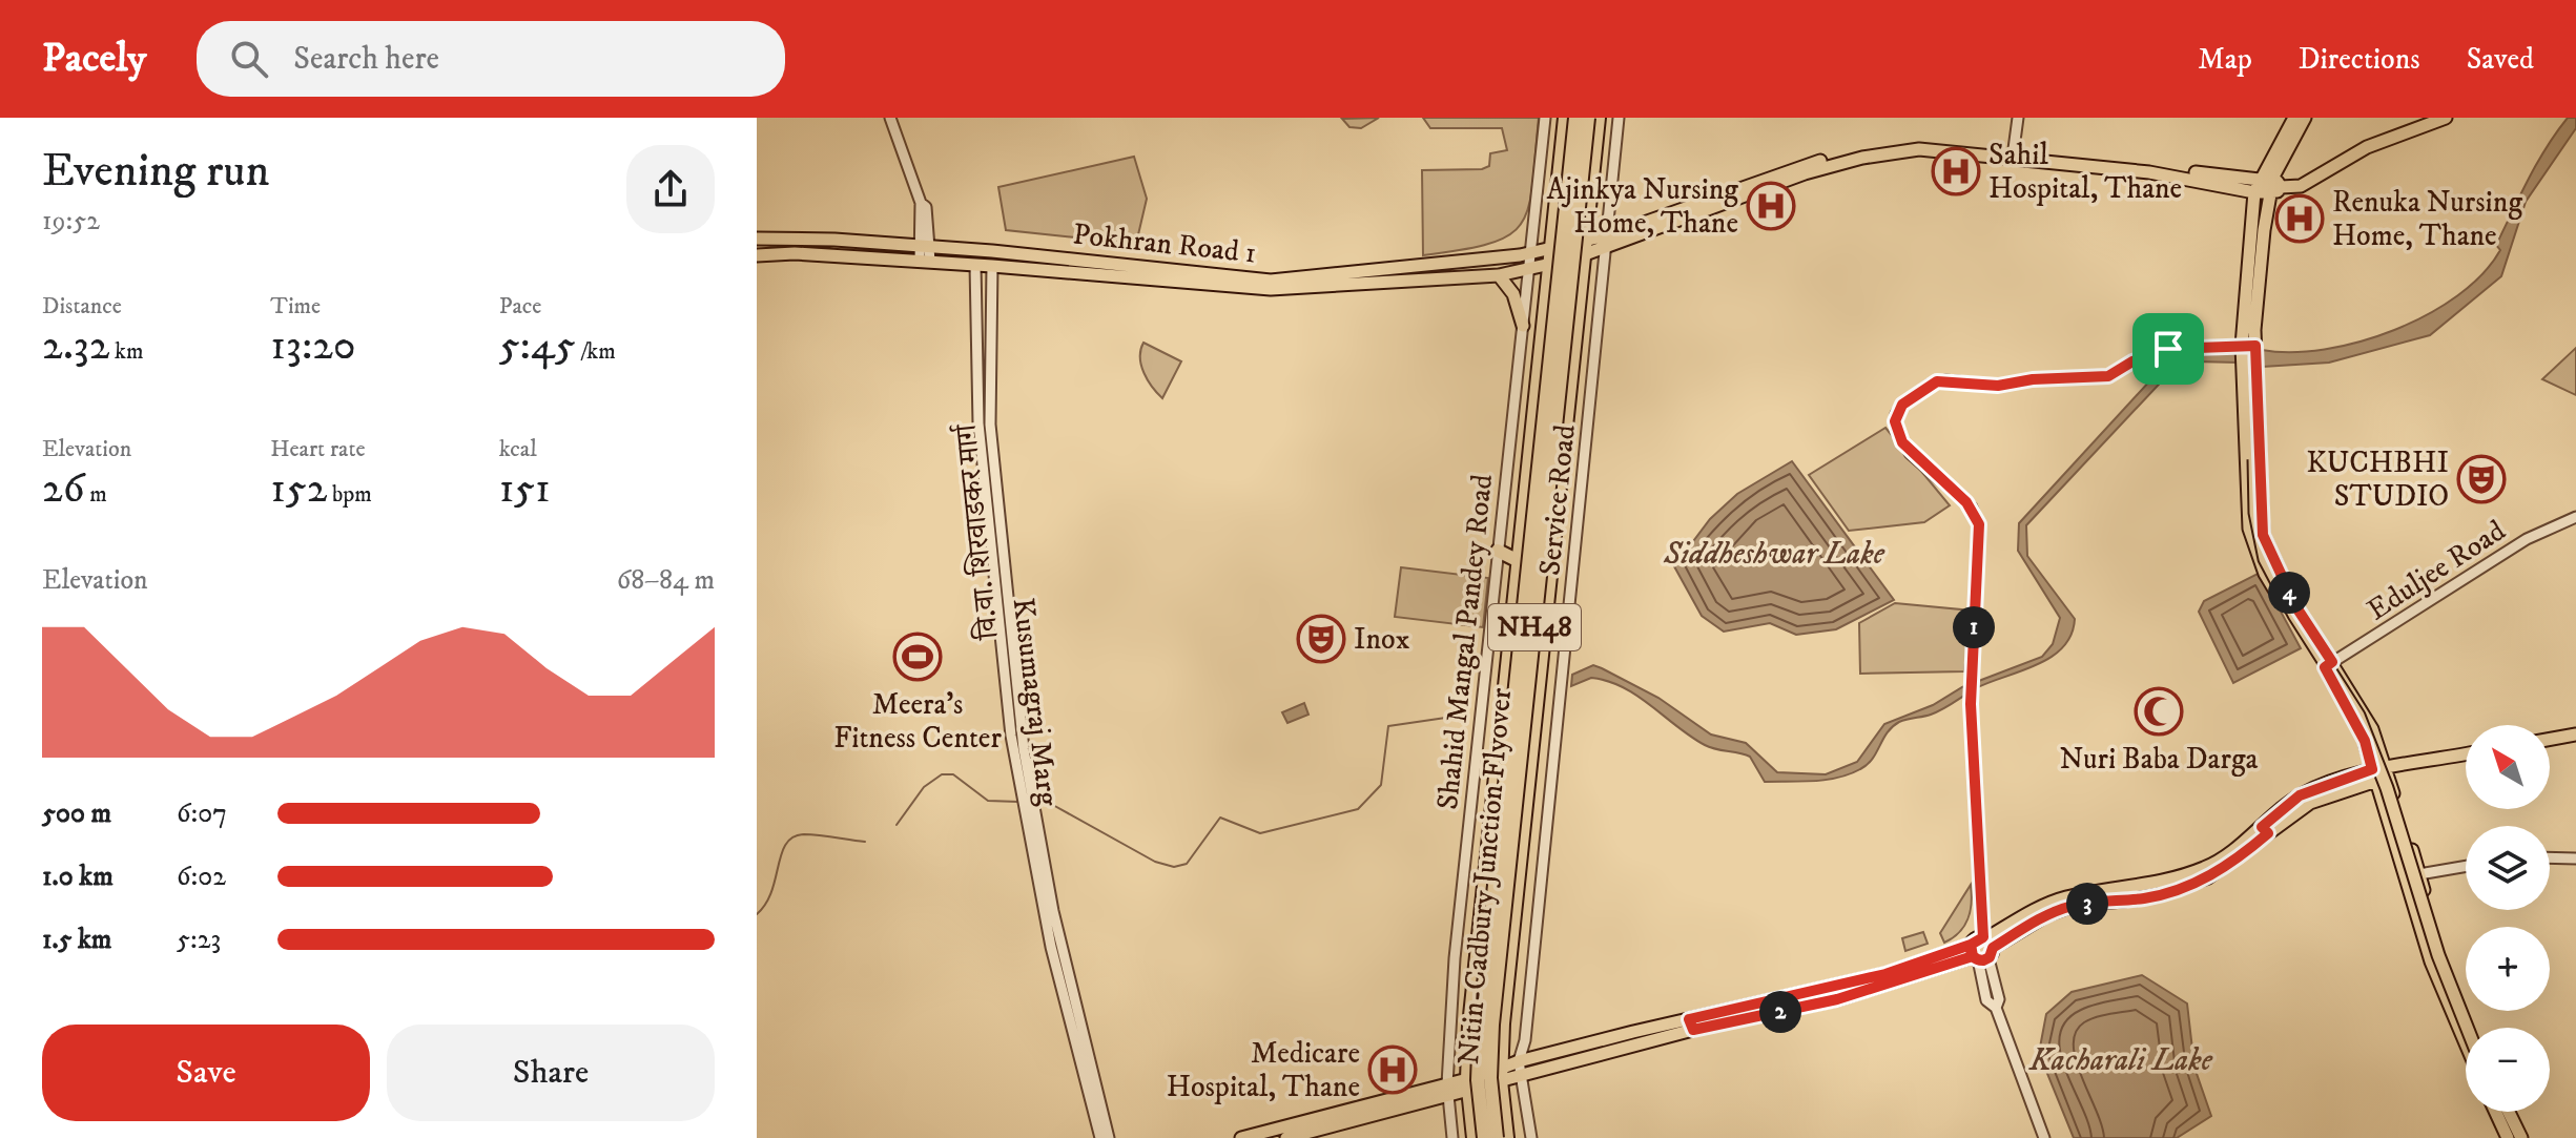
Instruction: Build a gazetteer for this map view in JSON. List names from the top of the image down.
{
  "streets": {
    "highway": ["NH48", "Nitin-Cadbury Junction Flyover"],
    "main road": ["Pokhran Road 1"],
    "street": [
      "Service Road",
      "वि.वा. शिरवाडकर मार्ग",
      "Eduljee Road",
      "Shahid Mangal Pandey Road",
      "Kusumagraj Marg"
    ]
  },
  "crossings": [
    ["Pokhran Road 1", "Service Road"],
    ["Pokhran Road 1", "वि.वा. शिरवाडकर मार्ग"],
    ["Pokhran Road 1", "Shahid Mangal Pandey Road"],
    ["Pokhran Road 1", "Kusumagraj Marg"],
    ["वि.वा. शिरवाडकर मार्ग", "Kusumagraj Marg"]
  ],
  "water": ["Siddheshwar Lake", "Kacharali Lake"],
  "places": {
    "hospital": [
      "Sahil Hospital, Thane",
      "Ajinkya Nursing Home, Thane",
      "Renuka Nursing Home, Thane",
      "Medicare Hospital, Thane"
    ],
    "theatre": ["KUCHBHI STUDIO", "Inox"],
    "sports": ["Meera's Fitness Center"],
    "mosque": ["Nuri Baba Darga"]
  },
  "north": "top left",
  "page": {
    "header": "Pacely",
    "search": "Search here",
    "nav": ["Map", "Directions", "Saved"],
    "heading": ["Evening run", "19:52"],
    "stats": [
      ["Distance", "2.32 km"],
      ["Time", "13:20"],
      ["Pace", "5:45 /km"],
      ["Elevation", "26 m"],
      ["Heart rate", "152 bpm"],
      ["kcal", "151"]
    ],
    "chart": ["Elevation", "68–84 m"],
    "pins": [
      "4",
      "1",
      "3",
      "2"
    ],
    "map_buttons": ["+", "−"],
    "list": [
      {
        "name": "500 m",
        "note": "6:07"
      },
      {
        "name": "1.0 km",
        "note": "6:02"
      },
      {
        "name": "1.5 km",
        "note": "5:23"
      }
    ],
    "buttons": ["Save", "Share"]
  }
}
